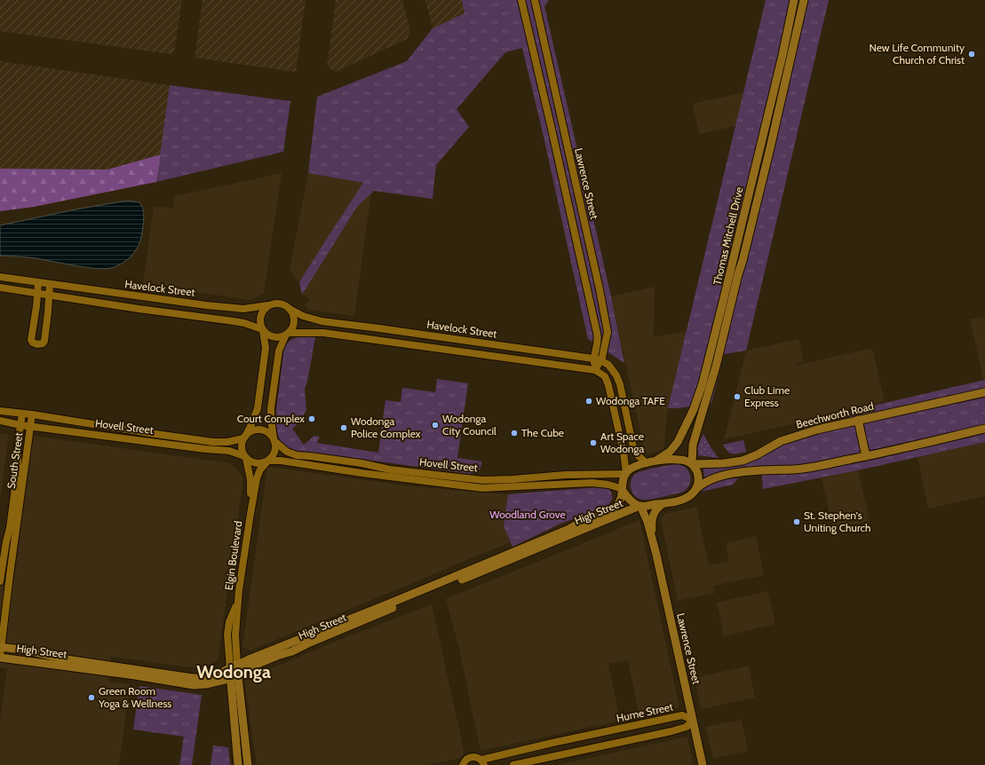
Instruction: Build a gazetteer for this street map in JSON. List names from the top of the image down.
{
  "streets": {
    "main road": [
      "Lawrence Street",
      "Thomas Mitchell Drive",
      "Beechworth Road",
      "High Street",
      "Elgin Boulevard"
    ],
    "street": [
      "Havelock Street",
      "Hovell Street",
      "South Street",
      "Hume Street"
    ]
  },
  "crossings": [
    ["Lawrence Street", "Thomas Mitchell Drive"],
    ["Lawrence Street", "Havelock Street"],
    ["Lawrence Street", "Beechworth Road"],
    ["Lawrence Street", "Hovell Street"],
    ["Lawrence Street", "High Street"],
    ["Lawrence Street", "Hume Street"],
    ["Thomas Mitchell Drive", "Beechworth Road"],
    ["Thomas Mitchell Drive", "Hovell Street"],
    ["Thomas Mitchell Drive", "High Street"],
    ["Beechworth Road", "Hovell Street"],
    ["Beechworth Road", "High Street"],
    ["Hovell Street", "South Street"],
    ["Hovell Street", "High Street"],
    ["Hovell Street", "Elgin Boulevard"],
    ["South Street", "High Street"],
    ["High Street", "Elgin Boulevard"]
  ],
  "districts": ["Wodonga"],
  "parks": ["Woodland Grove"],
  "places": [
    "New Life Community Church of Christ",
    "Club Lime Express",
    "Wodonga TAFE",
    "Court Complex",
    "Wodonga City Council",
    "Wodonga Police Complex",
    "The Cube",
    "Art Space Wodonga",
    "St. Stephen's Uniting Church",
    "Green Room Yoga & Wellness"
  ]
}
